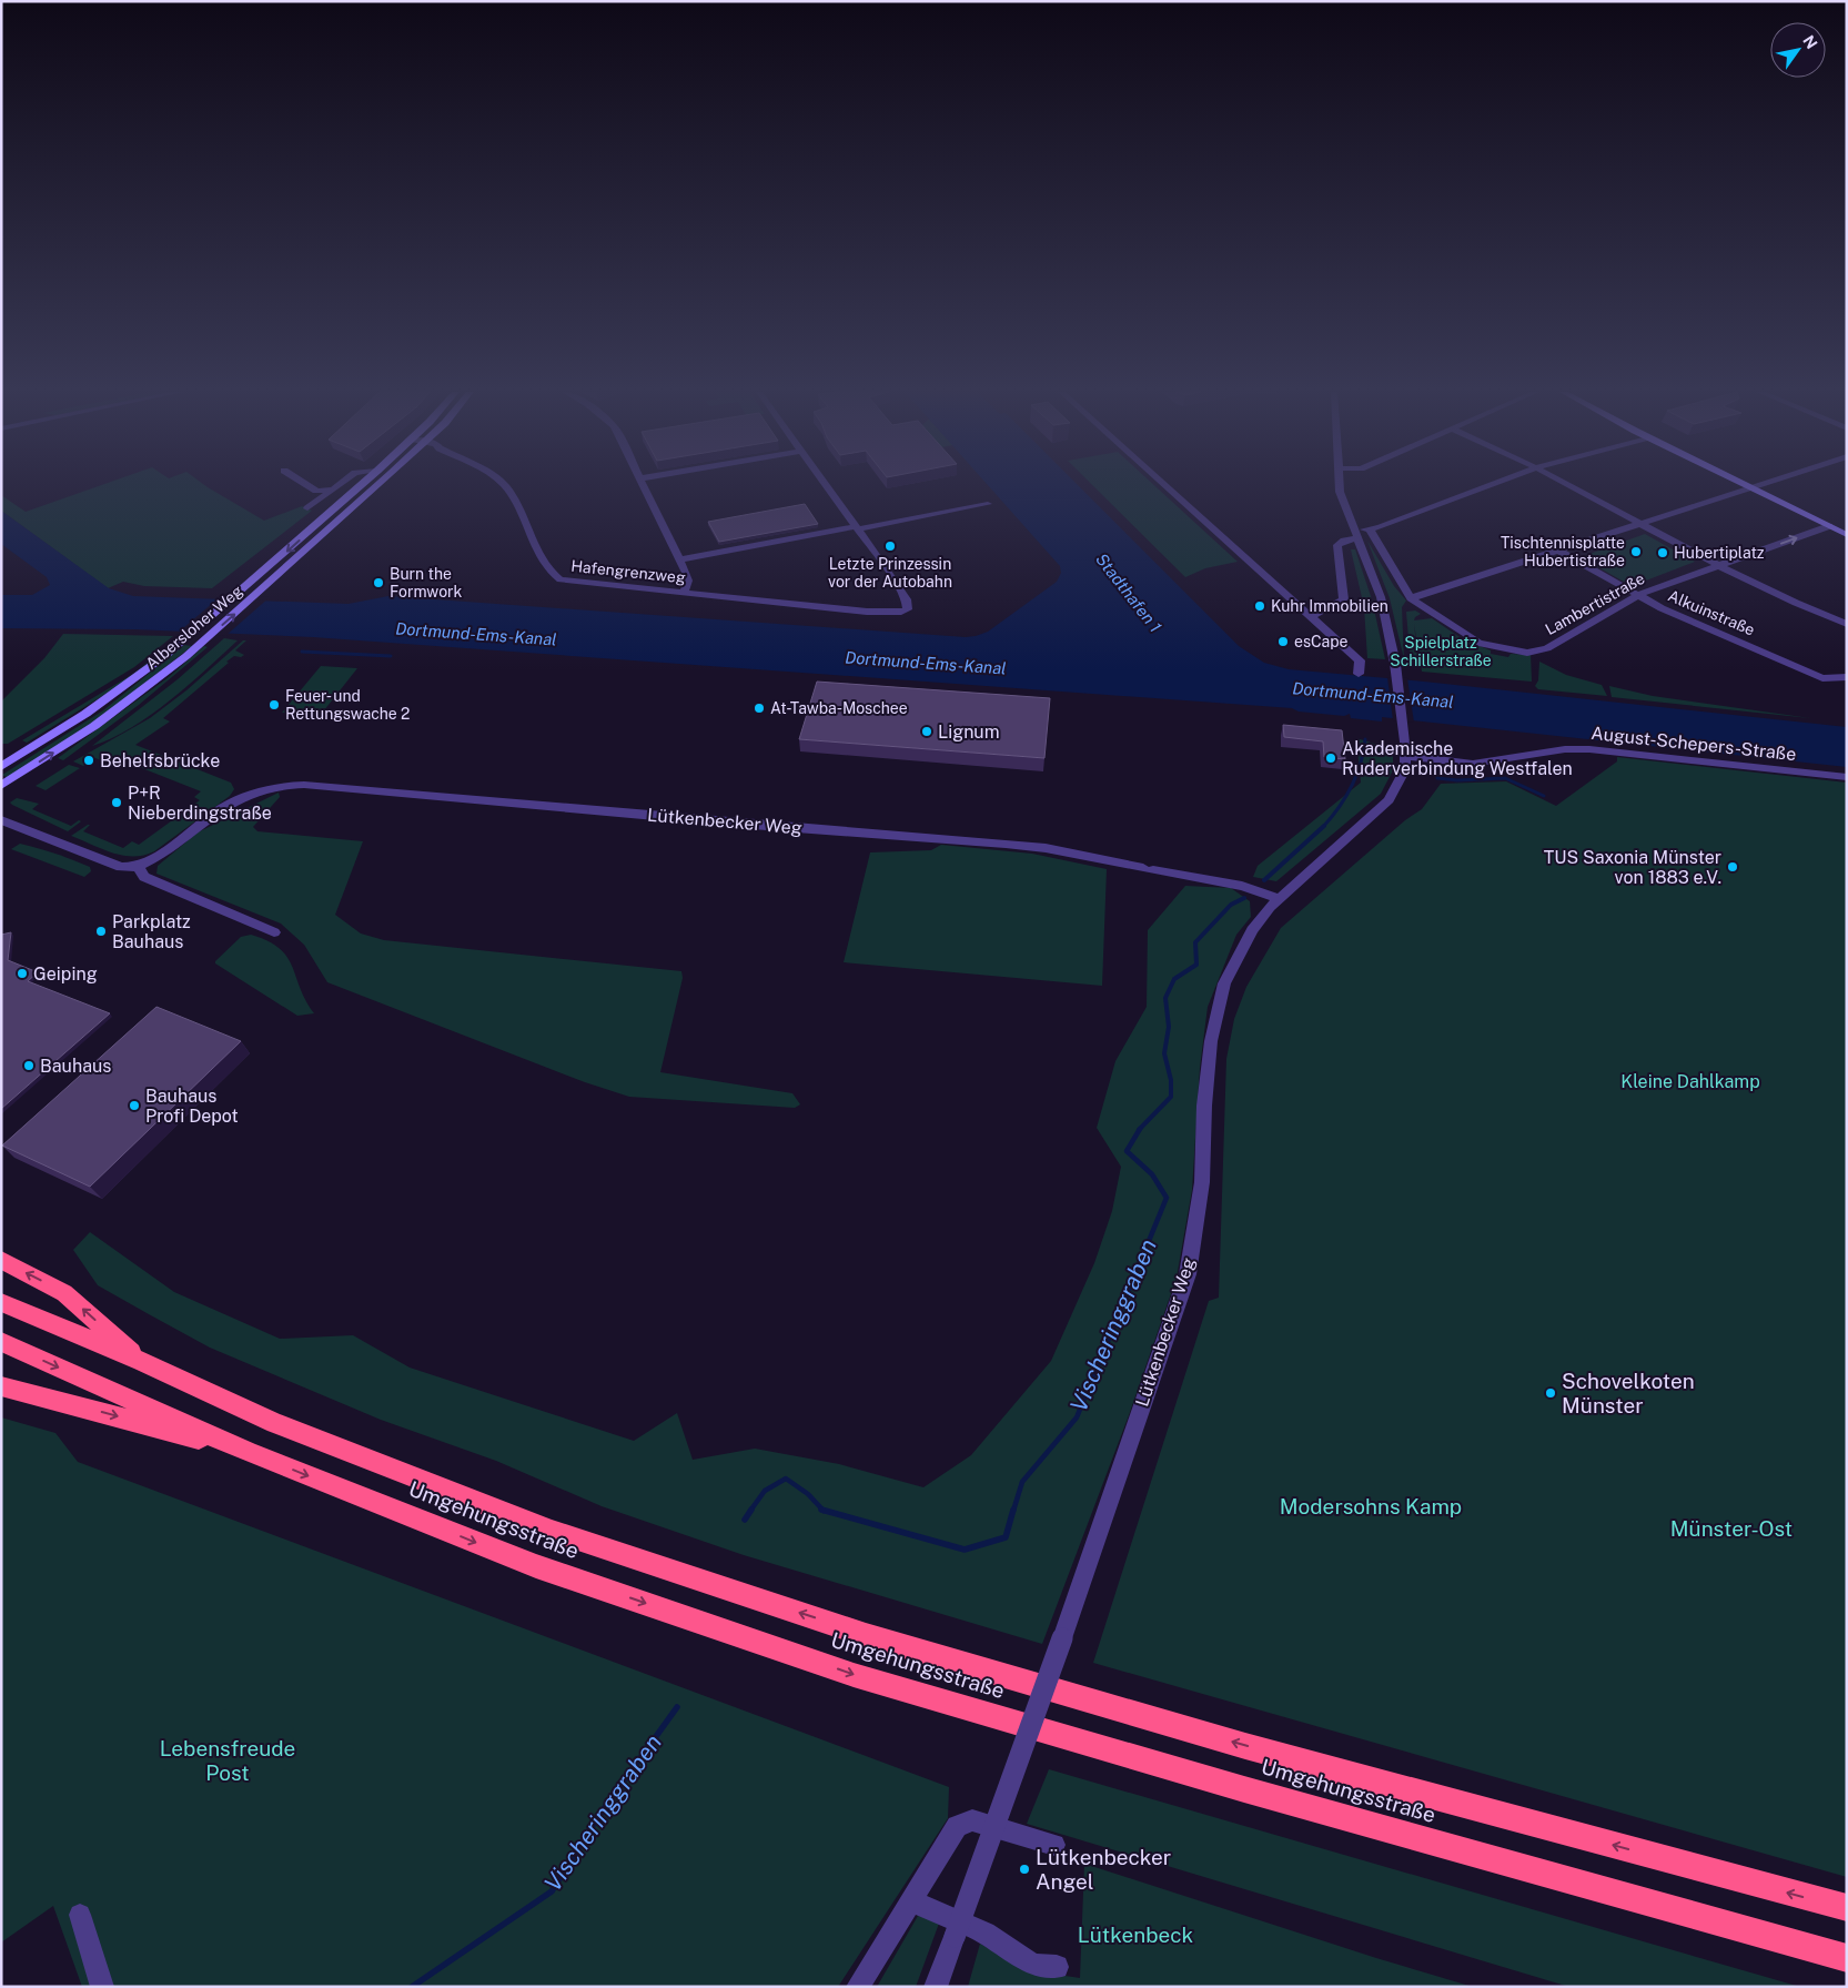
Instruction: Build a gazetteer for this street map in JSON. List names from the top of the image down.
{
  "streets": {
    "highway": ["Umgehungsstraße"],
    "main road": ["Albersloher Weg"],
    "street": [
      "Hafengrenzweg",
      "Lambertistraße",
      "Alkuinstraße",
      "August-Schepers-Straße",
      "Lütkenbecker Weg"
    ]
  },
  "crossings": [
    ["Lambertistraße", "Alkuinstraße"],
    ["August-Schepers-Straße", "Lütkenbecker Weg"]
  ],
  "water": ["Stadthafen 1", "Dortmund-Ems-Kanal", "Vischeringgraben"],
  "parks": [
    "Spielplatz Schillerstraße",
    "Kleine Dahlkamp",
    "Modersohns Kamp",
    "Münster-Ost",
    "Lebensfreude Post",
    "Lütkenbeck"
  ],
  "places": [
    "Letzte Prinzessin vor der Autobahn",
    "Tischtennisplatte Hubertistraße",
    "Hubertiplatz",
    "Burn the Formwork",
    "Kuhr Immobilien",
    "esCape",
    "Feuer- und Rettungswache 2",
    "At-Tawba-Moschee",
    "Lignum",
    "Akademische Ruderverbindung Westfalen",
    "Behelfsbrücke",
    "P+R Nieberdingstraße",
    "TUS Saxonia Münster von 1883 e.V.",
    "Parkplatz Bauhaus",
    "Geiping",
    "Bauhaus",
    "Bauhaus Profi Depot",
    "Schovelkoten Münster",
    "Lütkenbecker Angel"
  ],
  "north": "top right"
}
